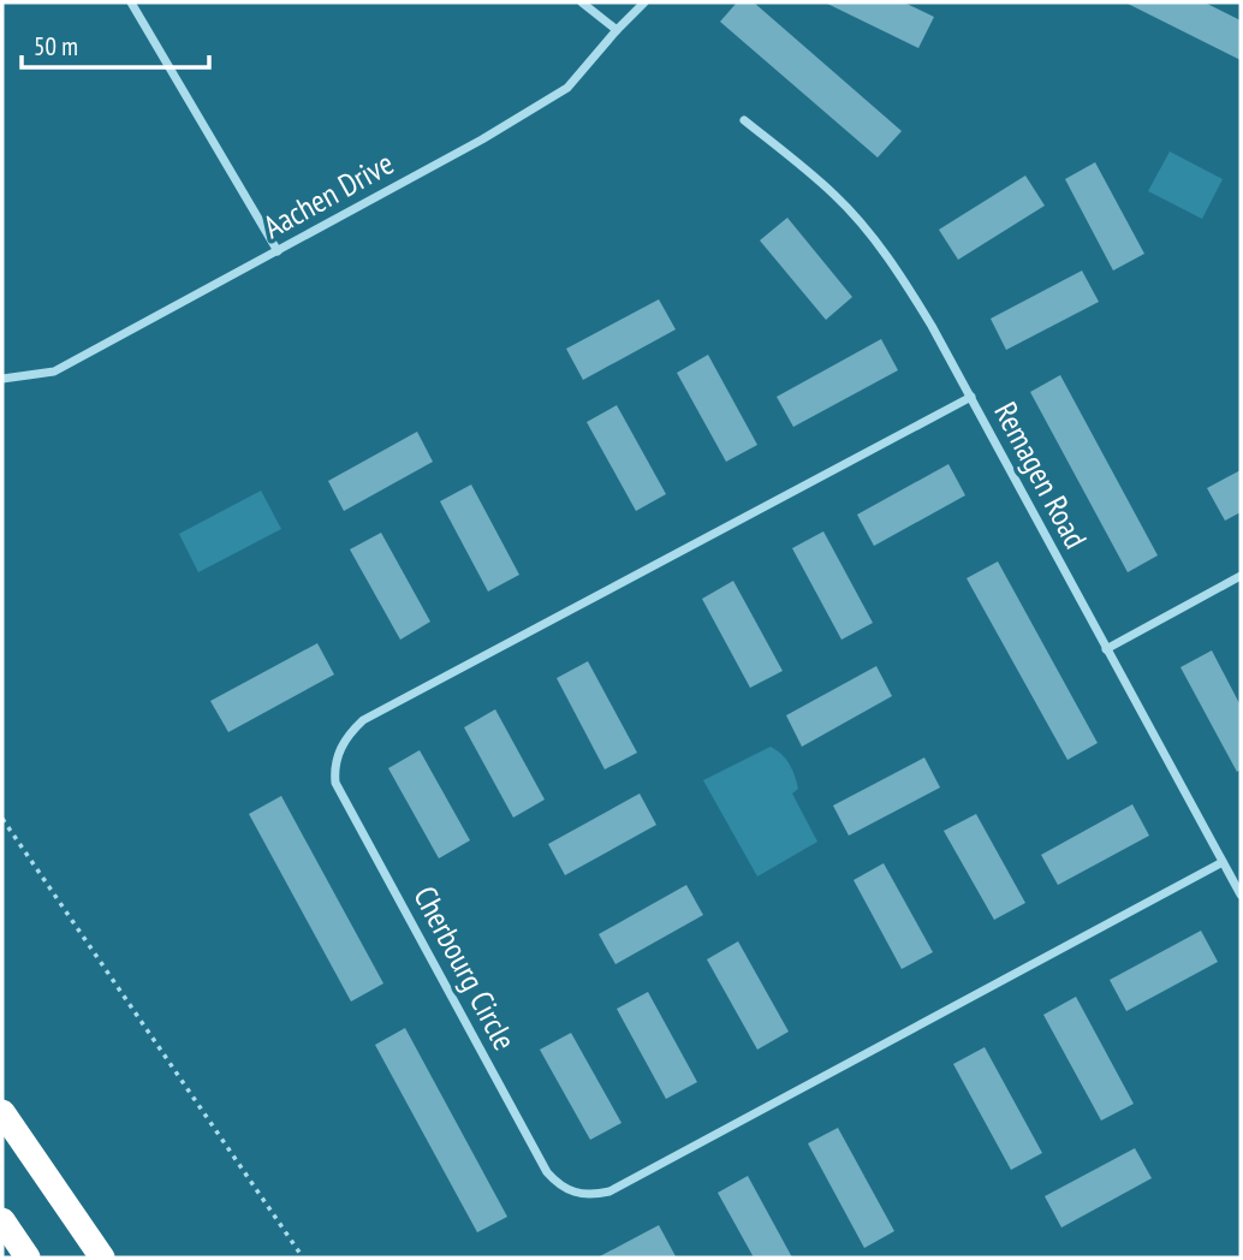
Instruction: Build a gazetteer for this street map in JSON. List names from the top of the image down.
{
  "streets": {
    "street": ["Aachen Drive", "Remagen Road", "Cherbourg Circle"]
  },
  "crossings": [
    ["Remagen Road", "Cherbourg Circle"]
  ],
  "scale_bar": "50 m"
}
